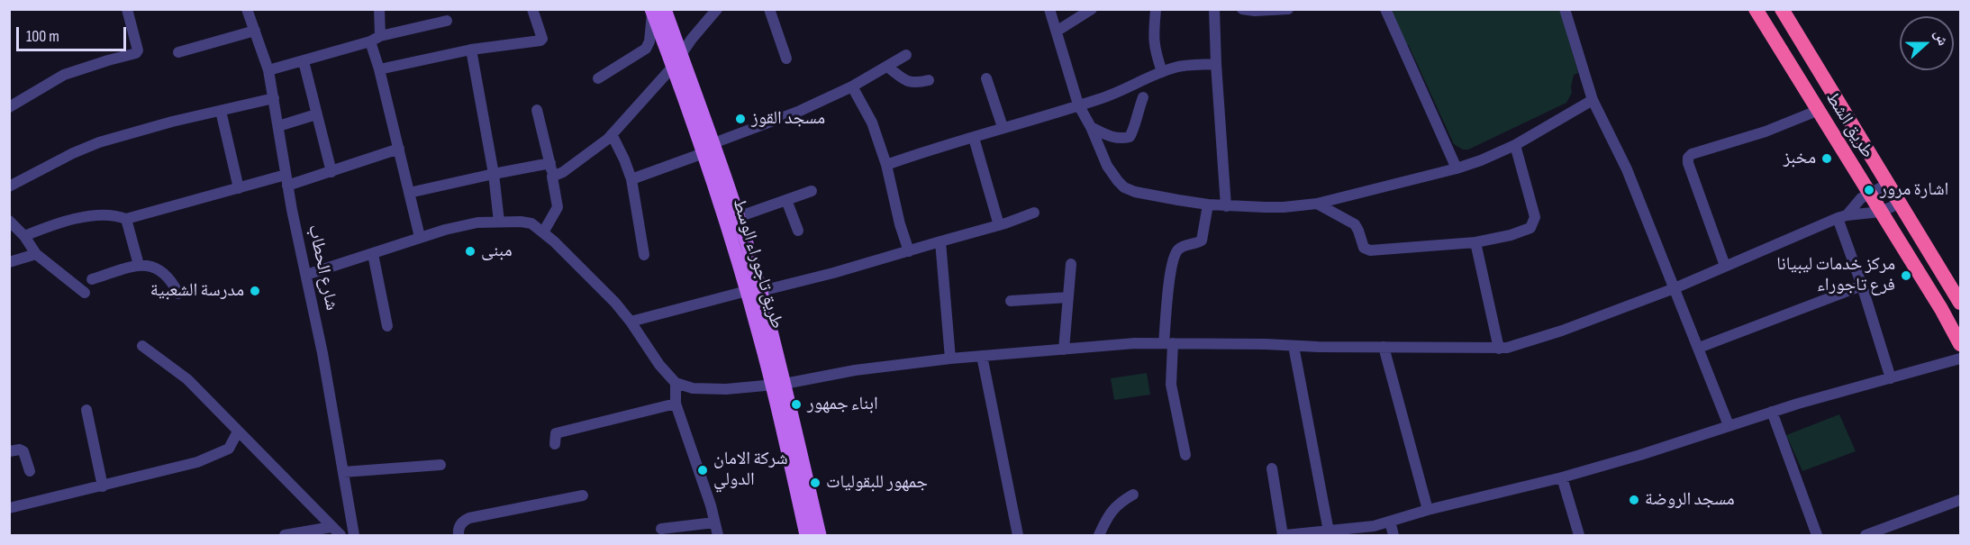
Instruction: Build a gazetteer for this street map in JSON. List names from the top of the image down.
{
  "streets": {
    "highway": ["طريق الشط"],
    "main road": ["طريق تاجوراء الوسط"],
    "street": ["شارع الحطاب"]
  },
  "places": [
    "مسجد القوز",
    "مخبز",
    "اشارة مرور",
    "مبنى",
    "مركز خدمات ليبيانا فرع تاجوراء",
    "مدرسة الشعبية",
    "ابناء جمهور",
    "شركة الامان الدولي",
    "جمهور للبقوليات",
    "مسجد الروضة"
  ],
  "scale_bar": "100 m",
  "north": "right"
}
